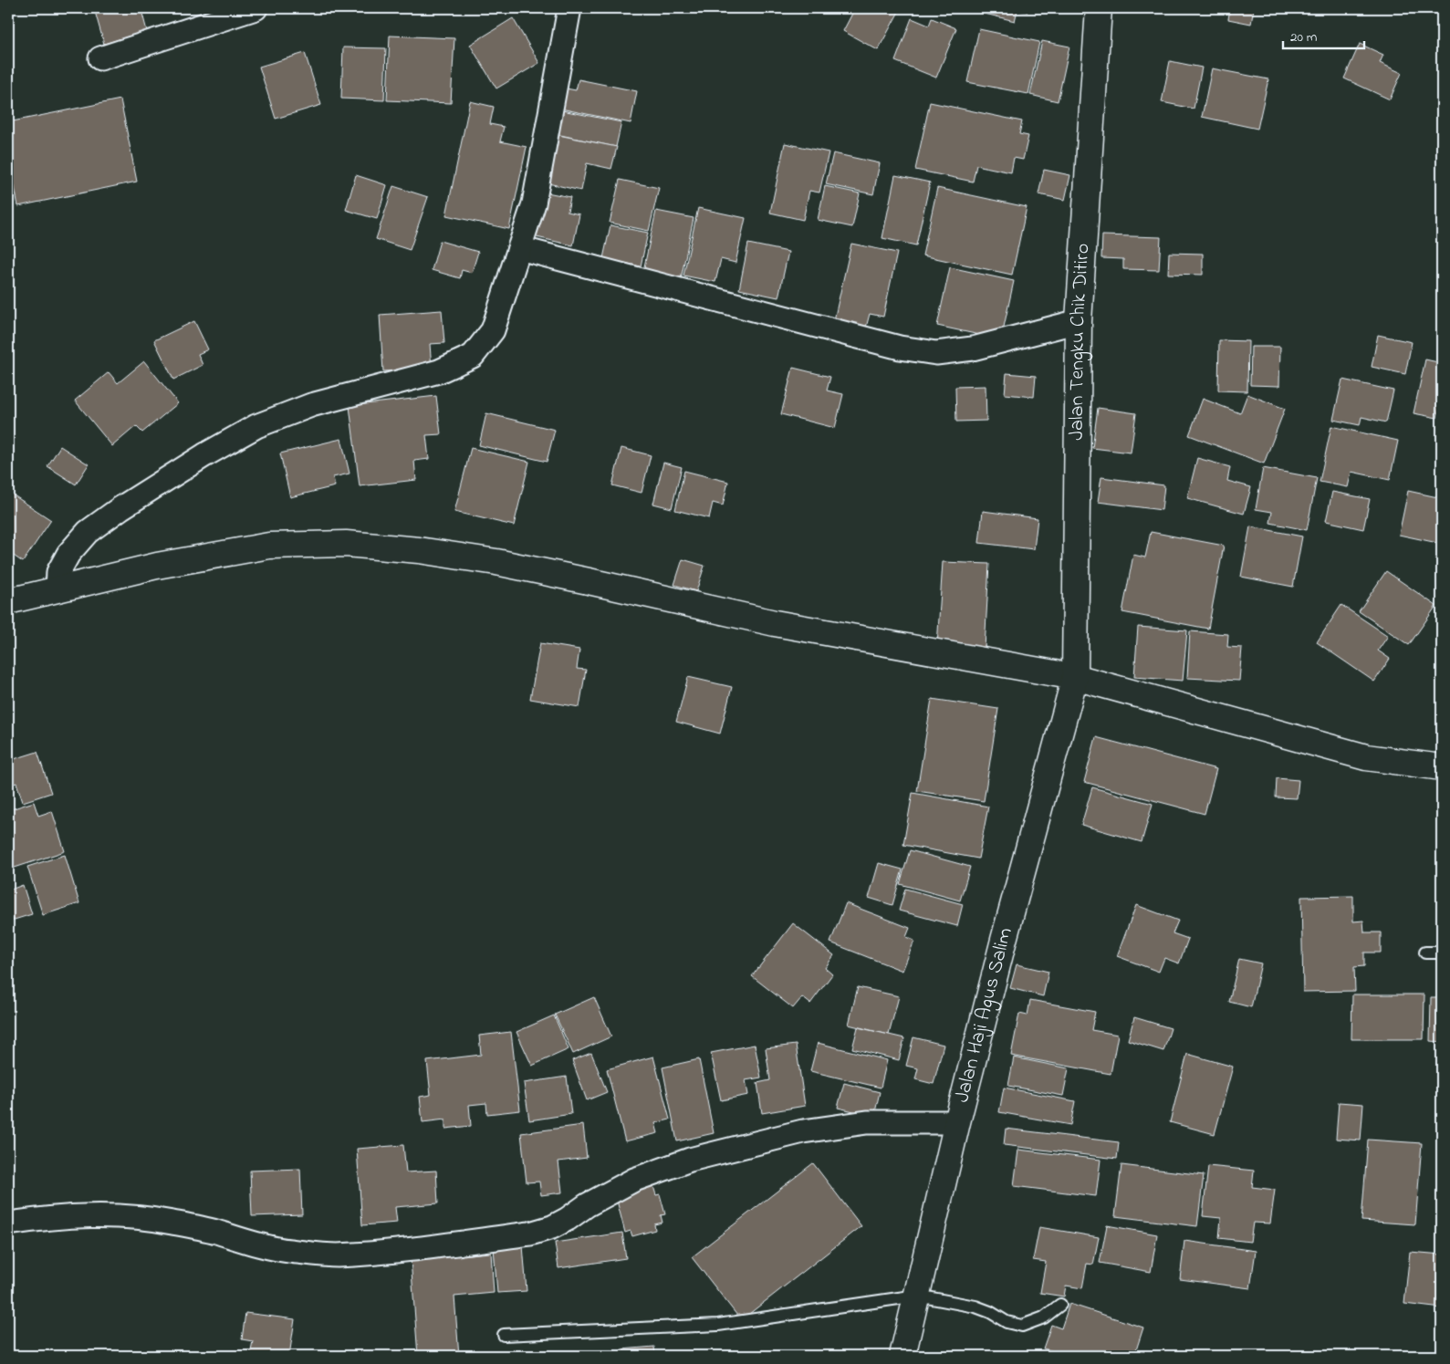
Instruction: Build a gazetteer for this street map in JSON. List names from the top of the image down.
{
  "streets": {
    "street": ["Jalan Tengku Chik Ditiro", "Jalan Haji Agus Salim"]
  },
  "crossings": [
    ["Jalan Tengku Chik Ditiro", "Jalan Haji Agus Salim"]
  ],
  "scale_bar": "20 m"
}
